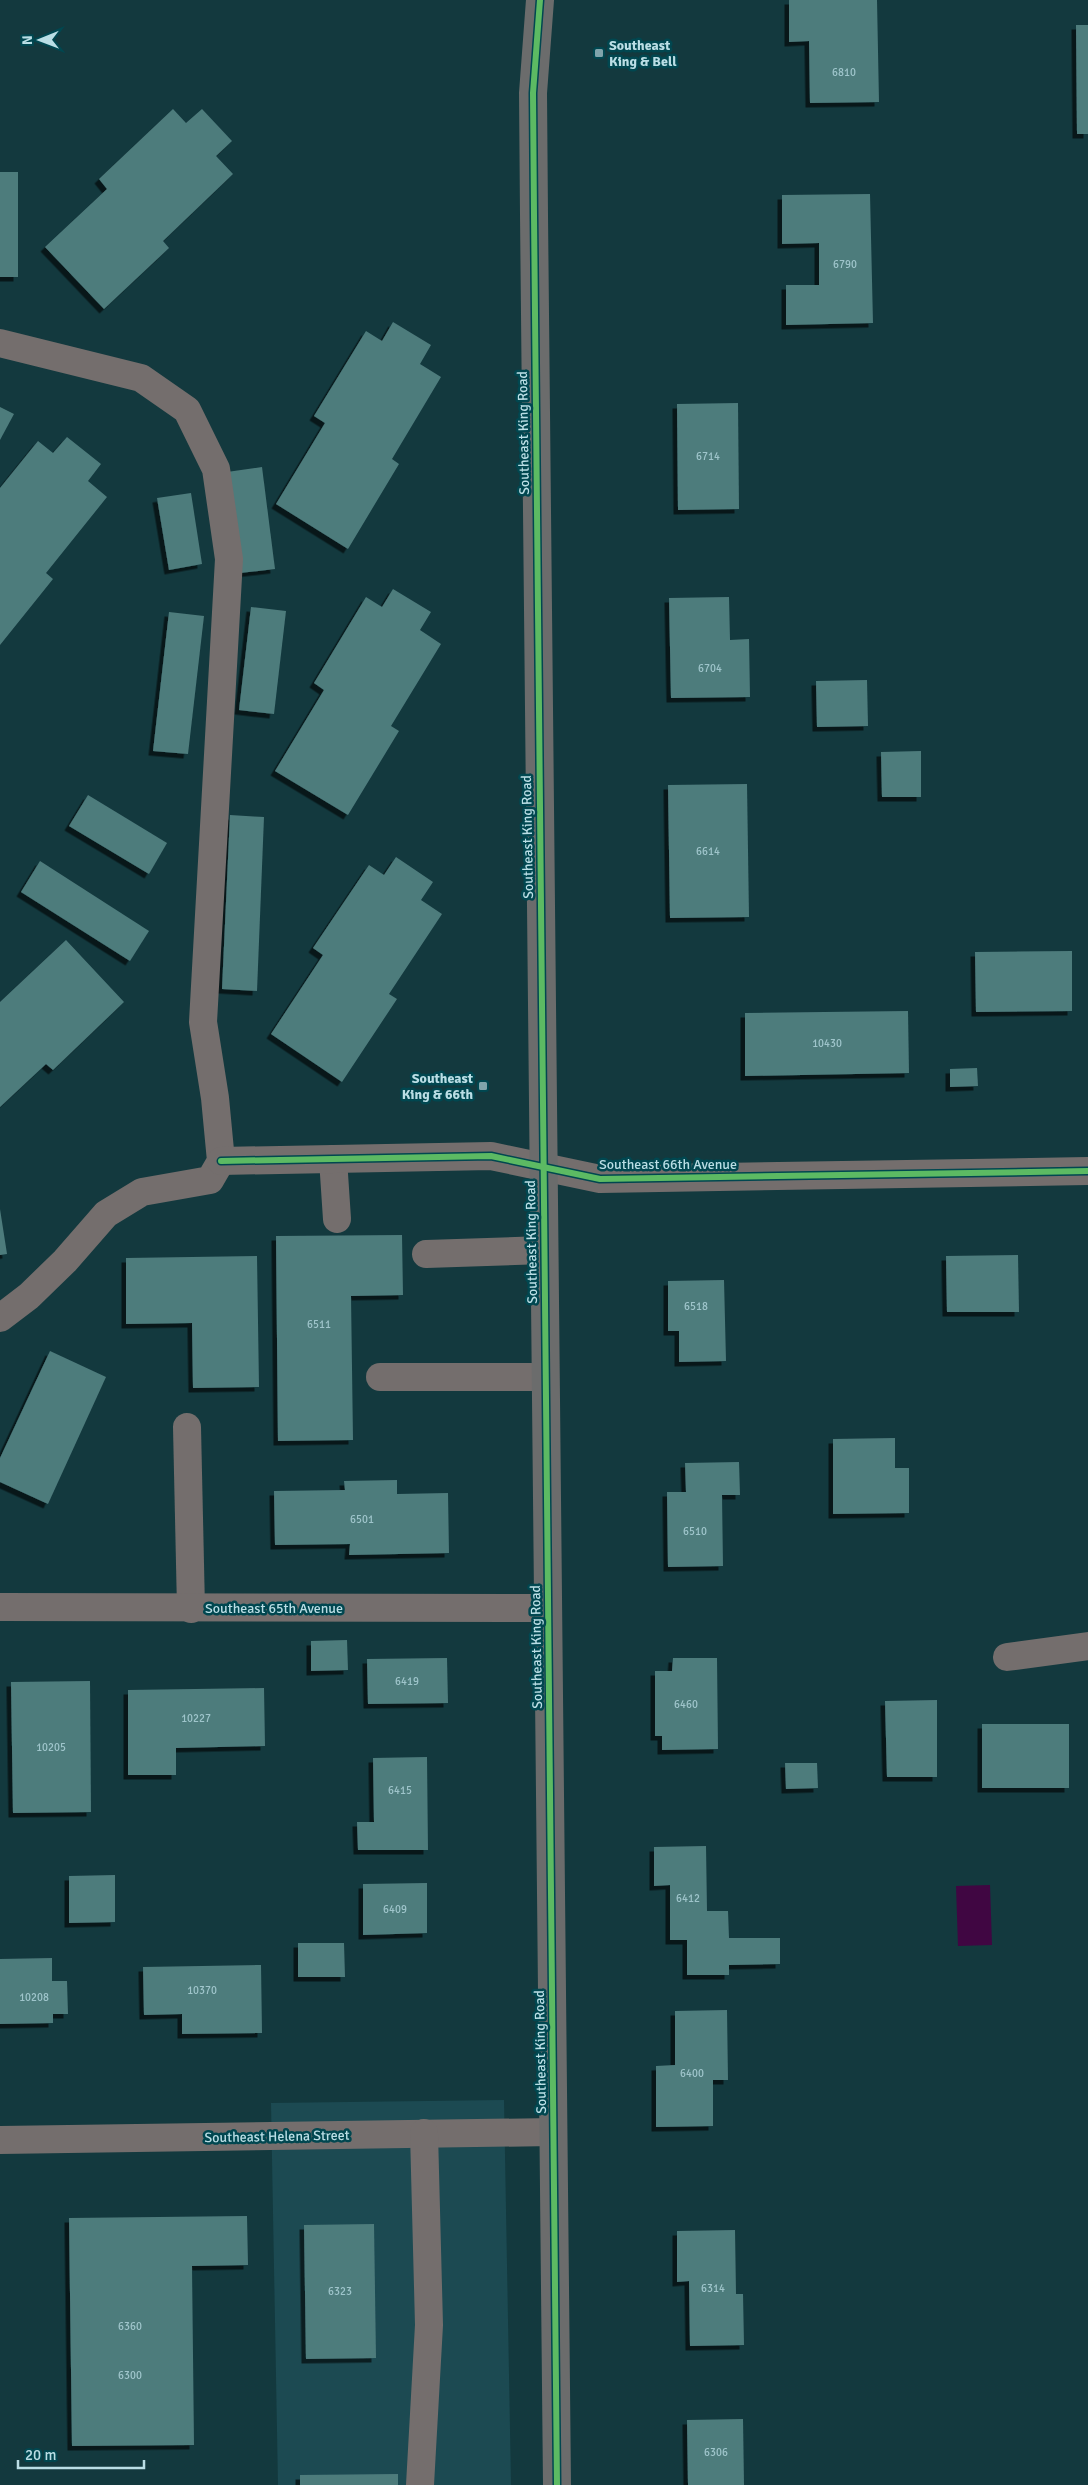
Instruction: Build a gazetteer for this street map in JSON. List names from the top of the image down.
{
  "streets": {
    "main road": ["Southeast King Road"],
    "street": ["Southeast 66th Avenue", "Southeast 65th Avenue", "Southeast Helena Street"]
  },
  "crossings": [
    ["Southeast King Road", "Southeast 66th Avenue"],
    ["Southeast King Road", "Southeast 65th Avenue"],
    ["Southeast King Road", "Southeast Helena Street"]
  ],
  "places": {
    "transit": ["Southeast King & Bell", "Southeast King & 66th"]
  },
  "house_numbers": [
    "6810",
    "6790",
    "6714",
    "6704",
    "6614",
    "10430",
    "6518",
    "6511",
    "6501",
    "6510",
    "6419",
    "6460",
    "10227",
    "10205",
    "6415",
    "6412",
    "6409",
    "10370",
    "10208",
    "6400",
    "6314",
    "6323",
    "6360",
    "6300",
    "6306"
  ],
  "scale_bar": "20 m",
  "north": "left"
}
